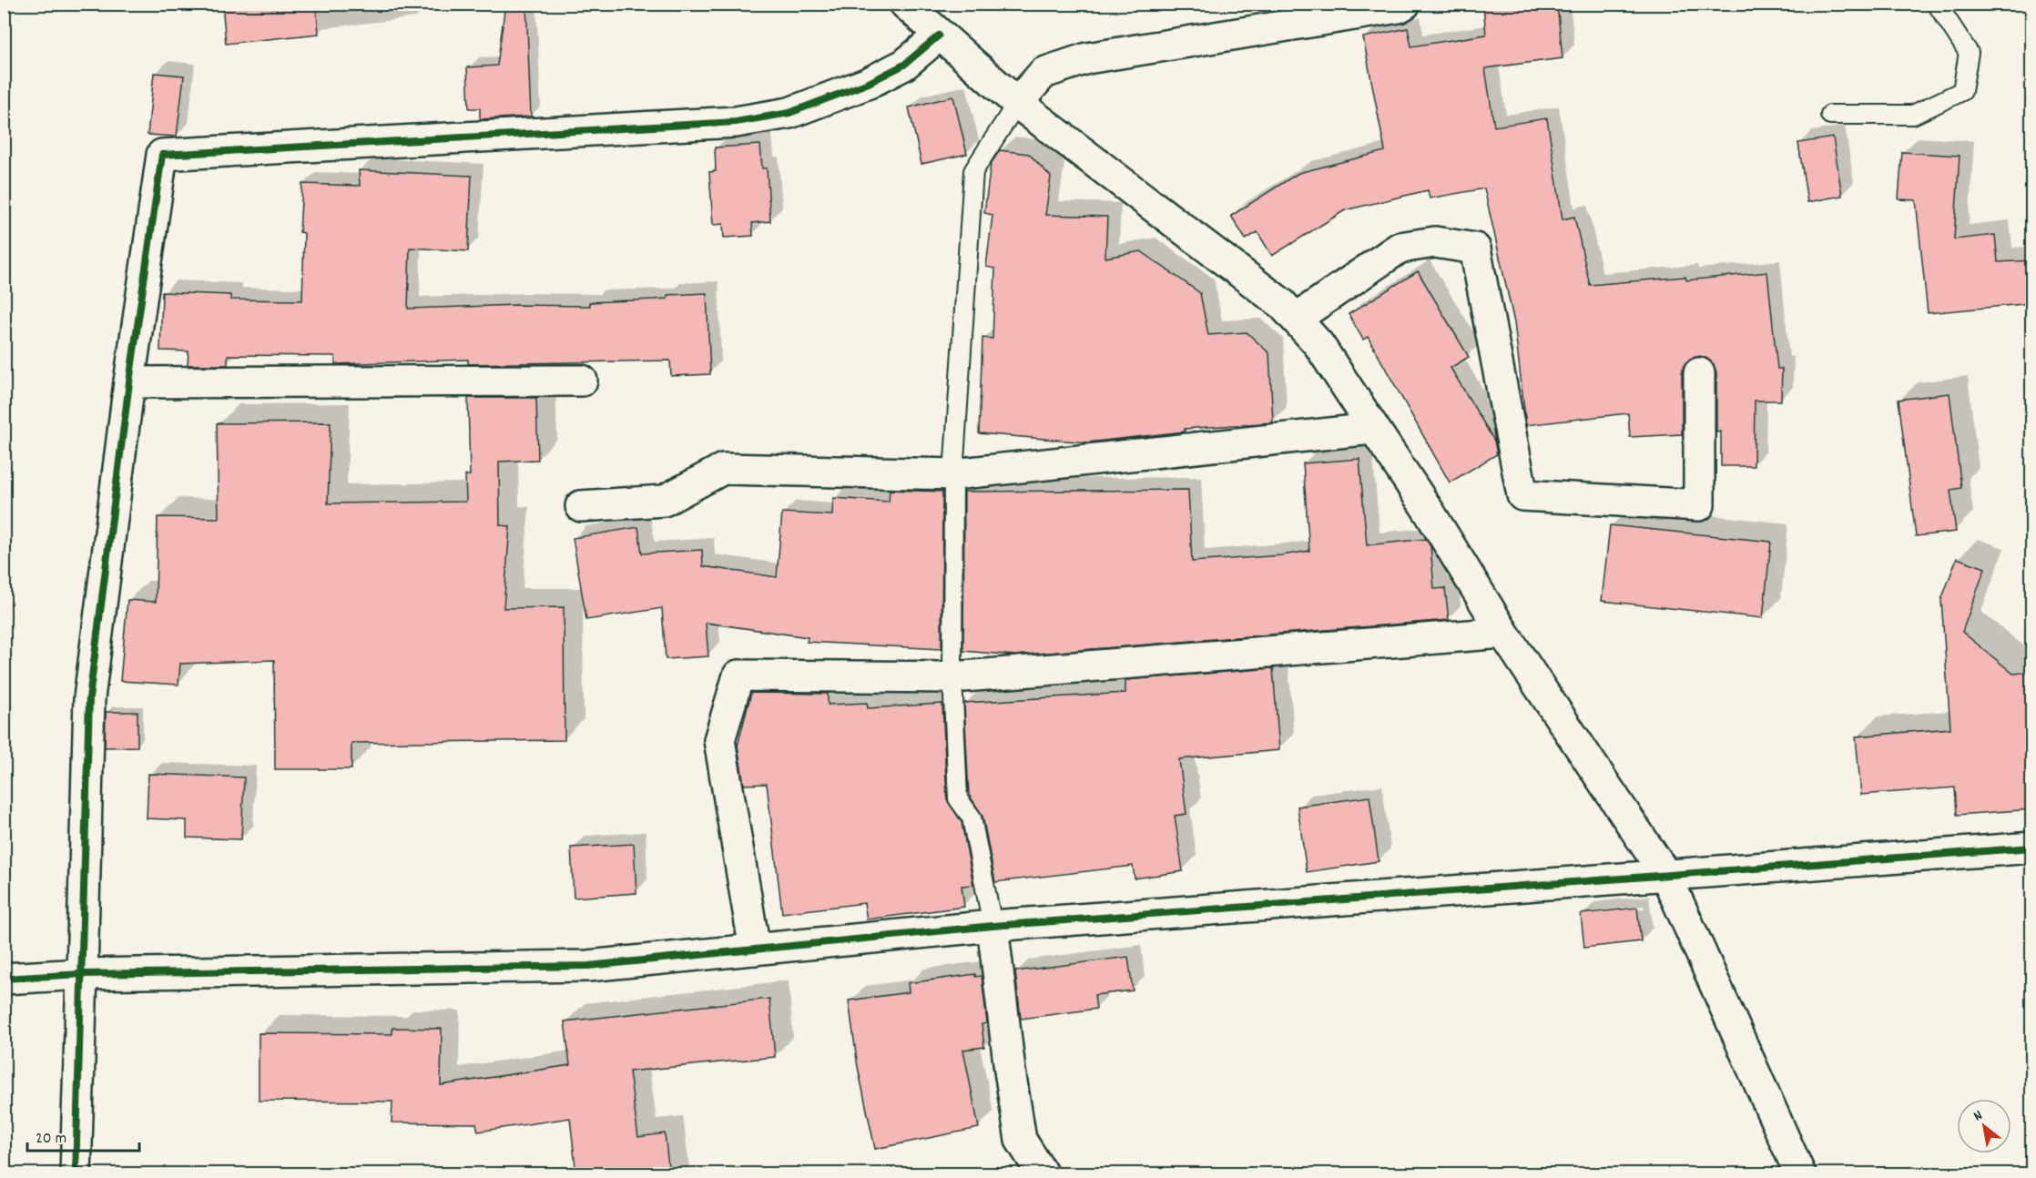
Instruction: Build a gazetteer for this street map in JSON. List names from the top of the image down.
{
  "scale_bar": "20 m",
  "north": "top left"
}
